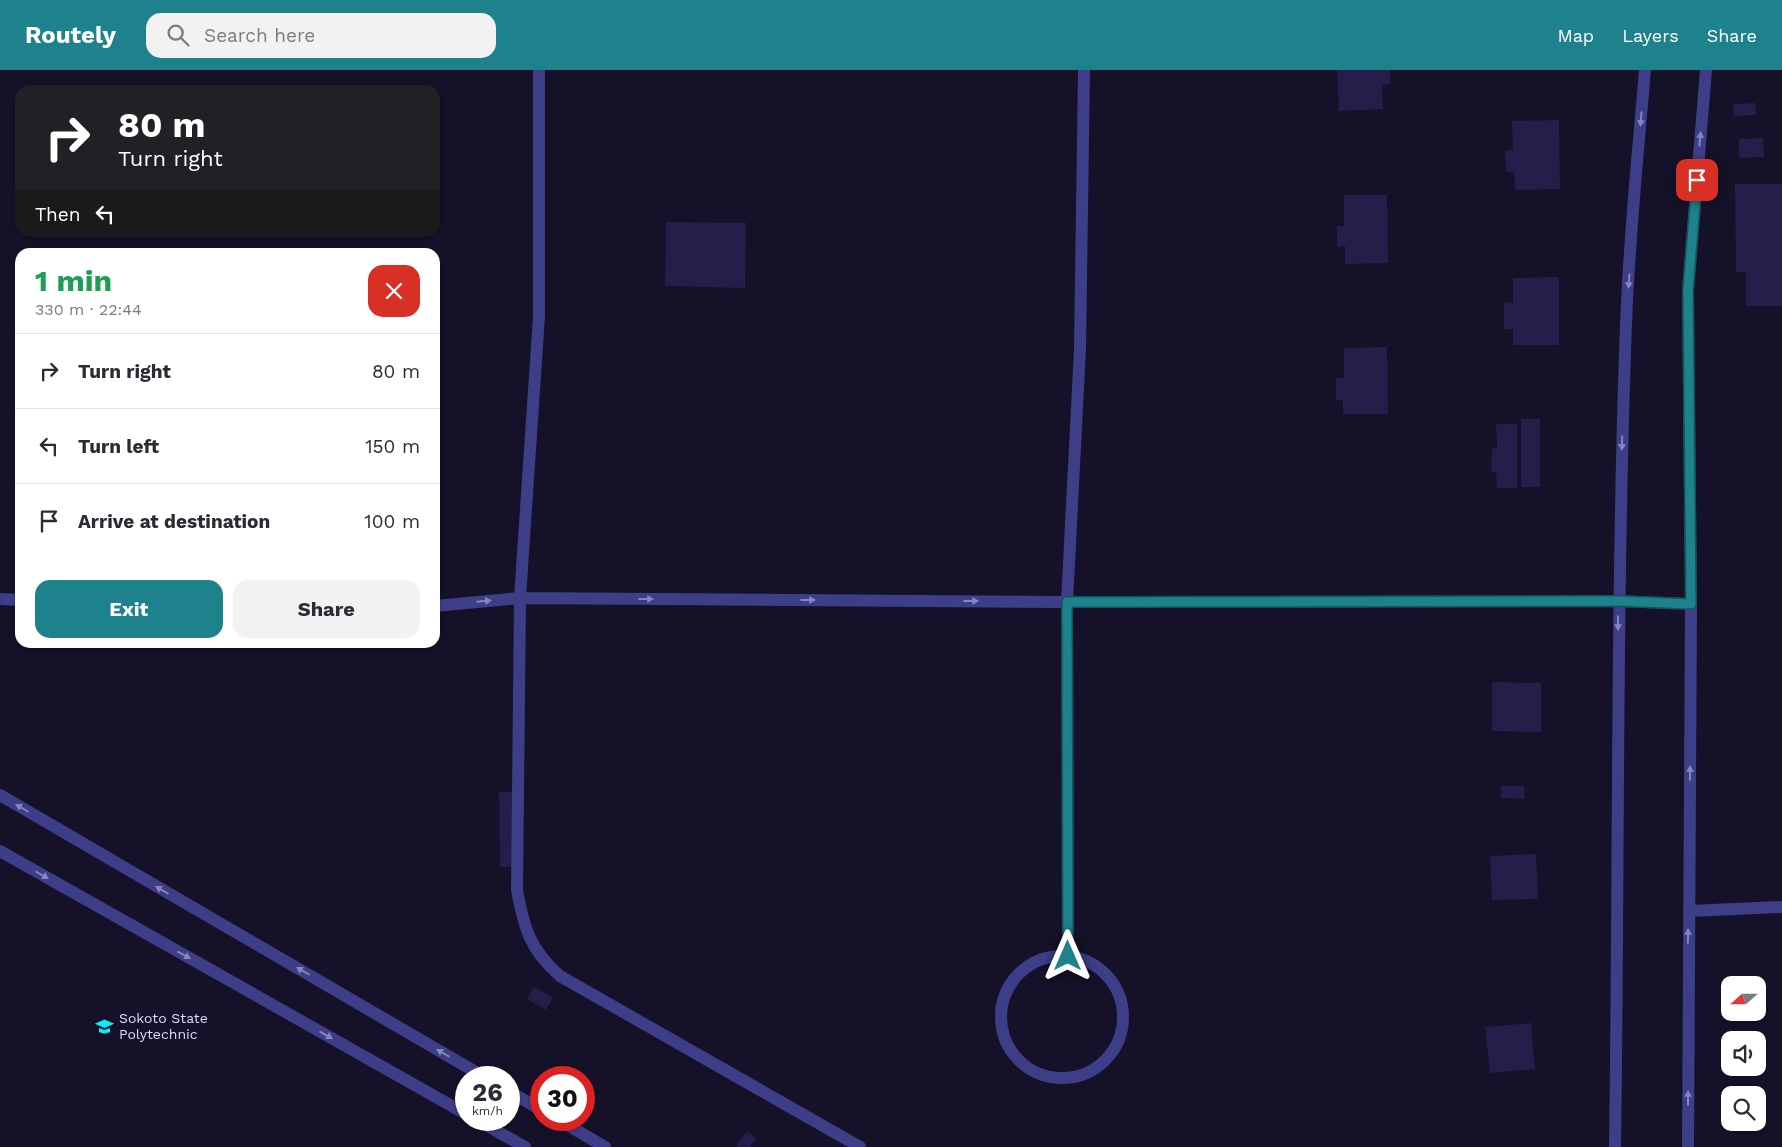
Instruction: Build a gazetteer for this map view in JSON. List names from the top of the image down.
{
  "places": {
    "school or university": ["Sokoto State Polytechnic"]
  },
  "north": "left",
  "page": {
    "header": "Routely",
    "search": "Search here",
    "nav": ["Map", "Layers", "Share"],
    "turn": ["80 m", "Turn right"],
    "then": "Then",
    "heading": ["1 min", "330 m · 22:44"],
    "list": [
      {
        "name": "Turn right",
        "value": "80 m"
      },
      {
        "name": "Turn left",
        "value": "150 m"
      },
      {
        "name": "Arrive at destination",
        "value": "100 m"
      }
    ],
    "buttons": ["Exit", "Share"],
    "speed": "26 km/h",
    "limit": "30"
  }
}
